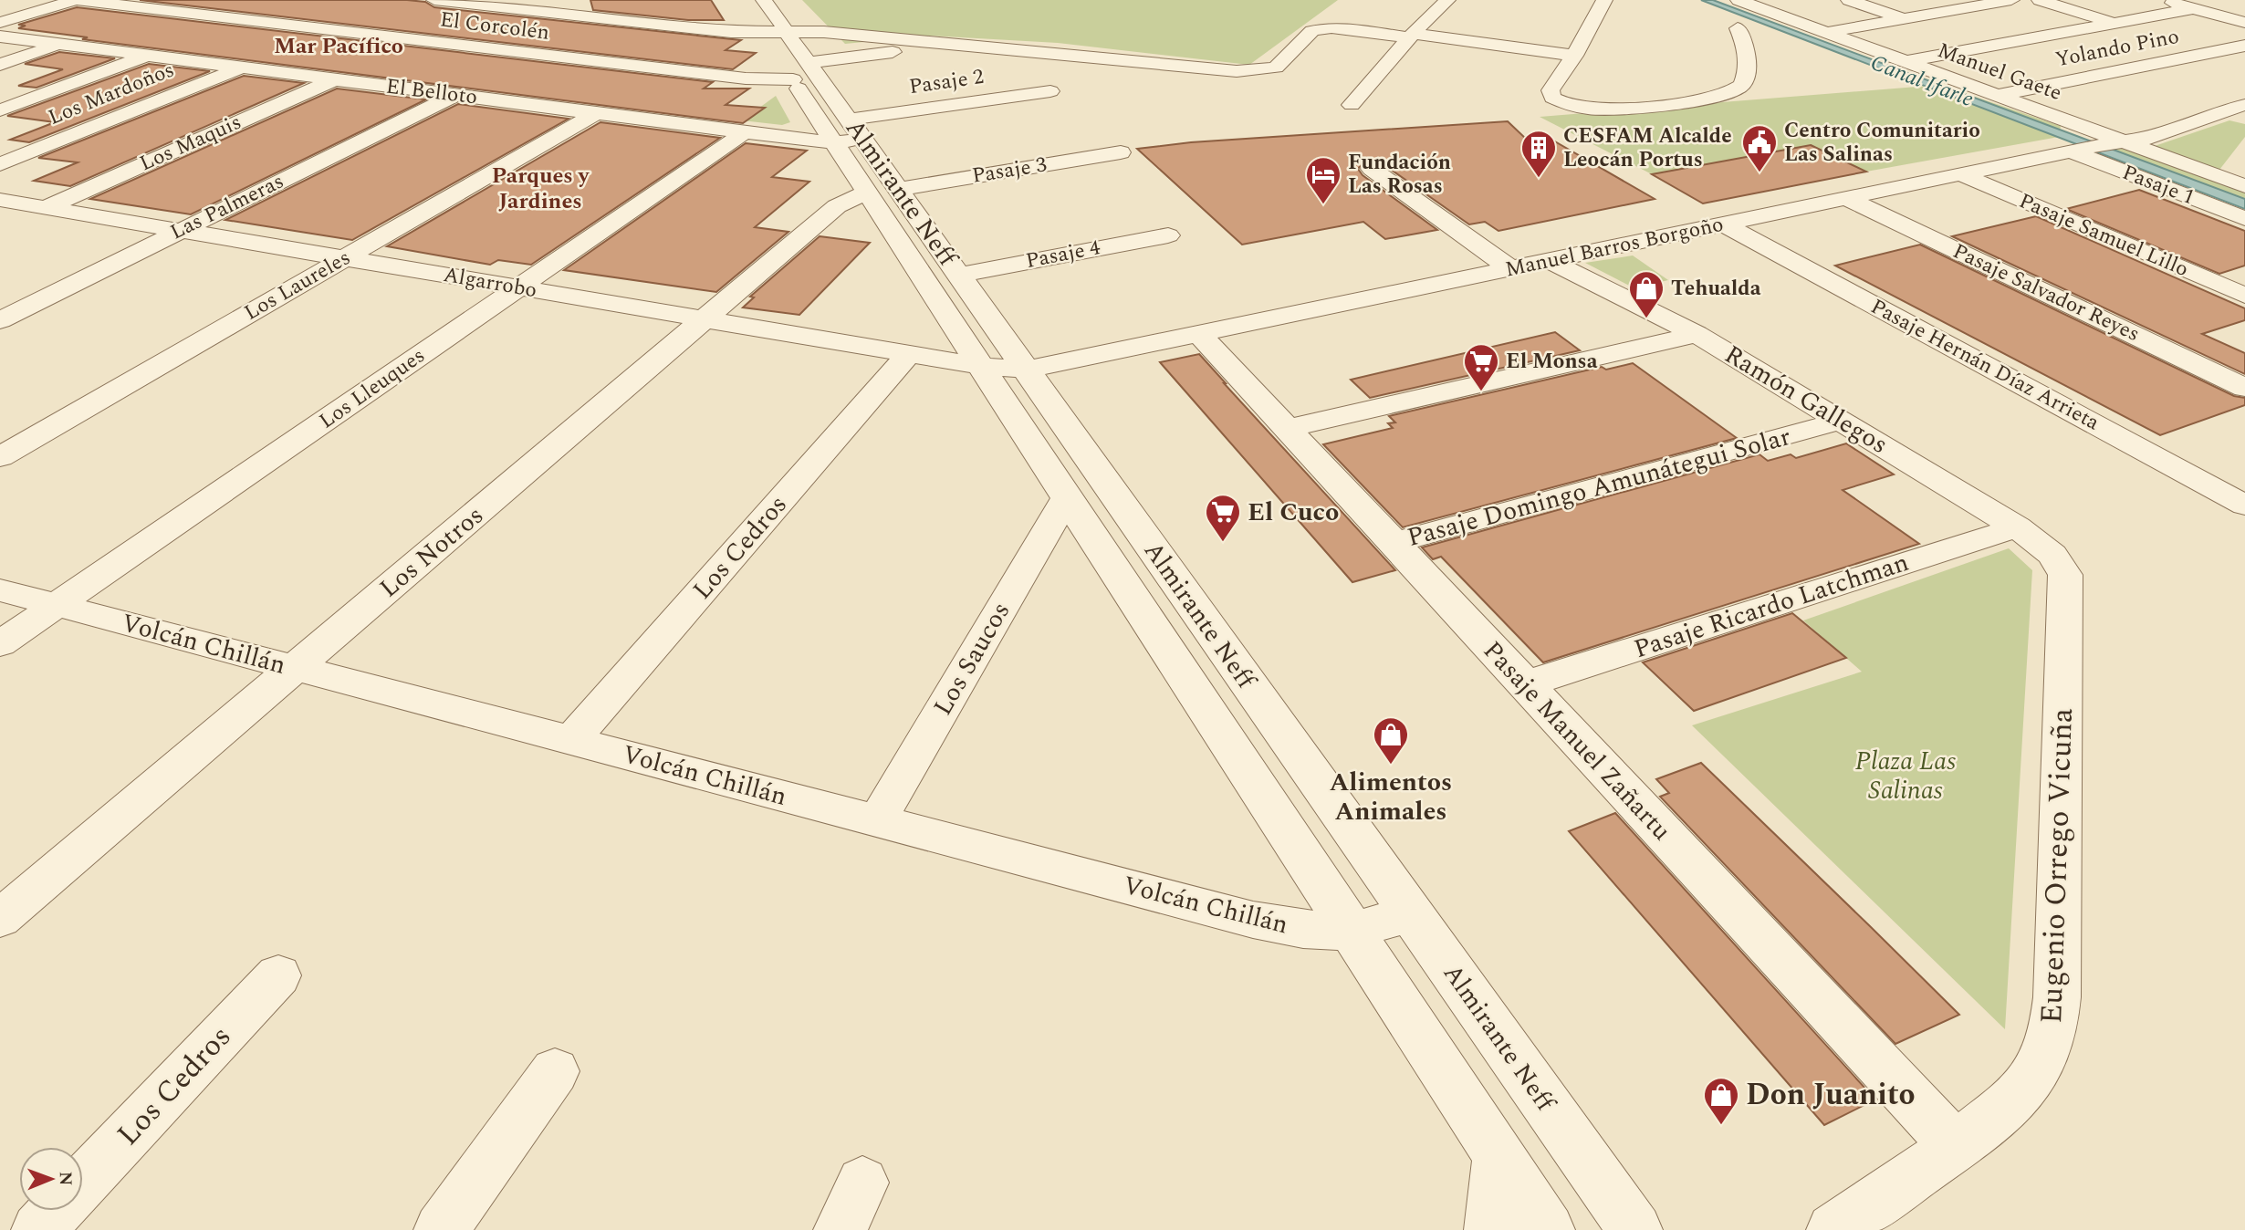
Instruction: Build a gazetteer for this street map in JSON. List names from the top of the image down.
{
  "streets": {
    "street": [
      "El Corcolén",
      "Yolando Pino",
      "Manuel Gaete",
      "Pasaje 2",
      "El Belloto",
      "Los Mardoños",
      "Los Maquis",
      "Pasaje 3",
      "Pasaje 1",
      "Almirante Neff",
      "Las Palmeras",
      "Pasaje Samuel Lillo",
      "Manuel Barros Borgoño",
      "Pasaje 4",
      "Algarrobo",
      "Los Laureles",
      "Pasaje Salvador Reyes",
      "Pasaje Hernán Díaz Arrieta",
      "Los Lleuques",
      "Ramón Gallegos",
      "Pasaje Domingo Amunátegui Solar",
      "Los Cedros",
      "Los Notros",
      "Pasaje Ricardo Latchman",
      "Volcán Chillán",
      "Los Saucos",
      "Pasaje Manuel Zañartu",
      "Eugenio Orrego Vicuña"
    ]
  },
  "crossings": [
    ["El Corcolén", "Almirante Neff"],
    ["Yolando Pino", "Manuel Gaete"],
    ["Manuel Gaete", "Manuel Barros Borgoño"],
    ["Pasaje 2", "Almirante Neff"],
    ["El Belloto", "Los Mardoños"],
    ["El Belloto", "Los Maquis"],
    ["El Belloto", "Almirante Neff"],
    ["El Belloto", "Las Palmeras"],
    ["El Belloto", "Los Laureles"],
    ["El Belloto", "Los Lleuques"],
    ["Los Maquis", "Algarrobo"],
    ["Pasaje 3", "Almirante Neff"],
    ["Pasaje 3", "Los Notros"],
    ["Pasaje 1", "Manuel Barros Borgoño"],
    ["Almirante Neff", "Manuel Barros Borgoño"],
    ["Almirante Neff", "Pasaje 4"],
    ["Almirante Neff", "Algarrobo"],
    ["Almirante Neff", "Los Notros"],
    ["Almirante Neff", "Volcán Chillán"],
    ["Almirante Neff", "Los Saucos"],
    ["Las Palmeras", "Algarrobo"],
    ["Pasaje Samuel Lillo", "Manuel Barros Borgoño"],
    ["Manuel Barros Borgoño", "Algarrobo"],
    ["Manuel Barros Borgoño", "Pasaje Salvador Reyes"],
    ["Manuel Barros Borgoño", "Pasaje Hernán Díaz Arrieta"],
    ["Manuel Barros Borgoño", "Ramón Gallegos"],
    ["Manuel Barros Borgoño", "Pasaje Manuel Zañartu"],
    ["Algarrobo", "Los Laureles"],
    ["Algarrobo", "Los Lleuques"],
    ["Algarrobo", "Los Cedros"],
    ["Algarrobo", "Los Notros"],
    ["Los Lleuques", "Volcán Chillán"],
    ["Ramón Gallegos", "Pasaje Domingo Amunátegui Solar"],
    ["Ramón Gallegos", "Pasaje Ricardo Latchman"],
    ["Ramón Gallegos", "Eugenio Orrego Vicuña"],
    ["Pasaje Domingo Amunátegui Solar", "Pasaje Manuel Zañartu"],
    ["Los Cedros", "Volcán Chillán"],
    ["Los Notros", "Volcán Chillán"],
    ["Pasaje Ricardo Latchman", "Pasaje Manuel Zañartu"],
    ["Volcán Chillán", "Los Saucos"],
    ["Pasaje Manuel Zañartu", "Eugenio Orrego Vicuña"]
  ],
  "districts": ["Mar Pacífico", "Parques y Jardines"],
  "water": ["Canal Ifarle"],
  "parks": ["Plaza Las Salinas"],
  "places": {
    "public building": ["Centro Comunitario Las Salinas"],
    "building": ["CESFAM Alcalde Leocán Portus"],
    "hotel": ["Fundación Las Rosas"],
    "shop": ["Tehualda", "Alimentos Animales", "Don Juanito"],
    "supermarket": ["El Monsa", "El Cuco"]
  },
  "north": "right"
}
